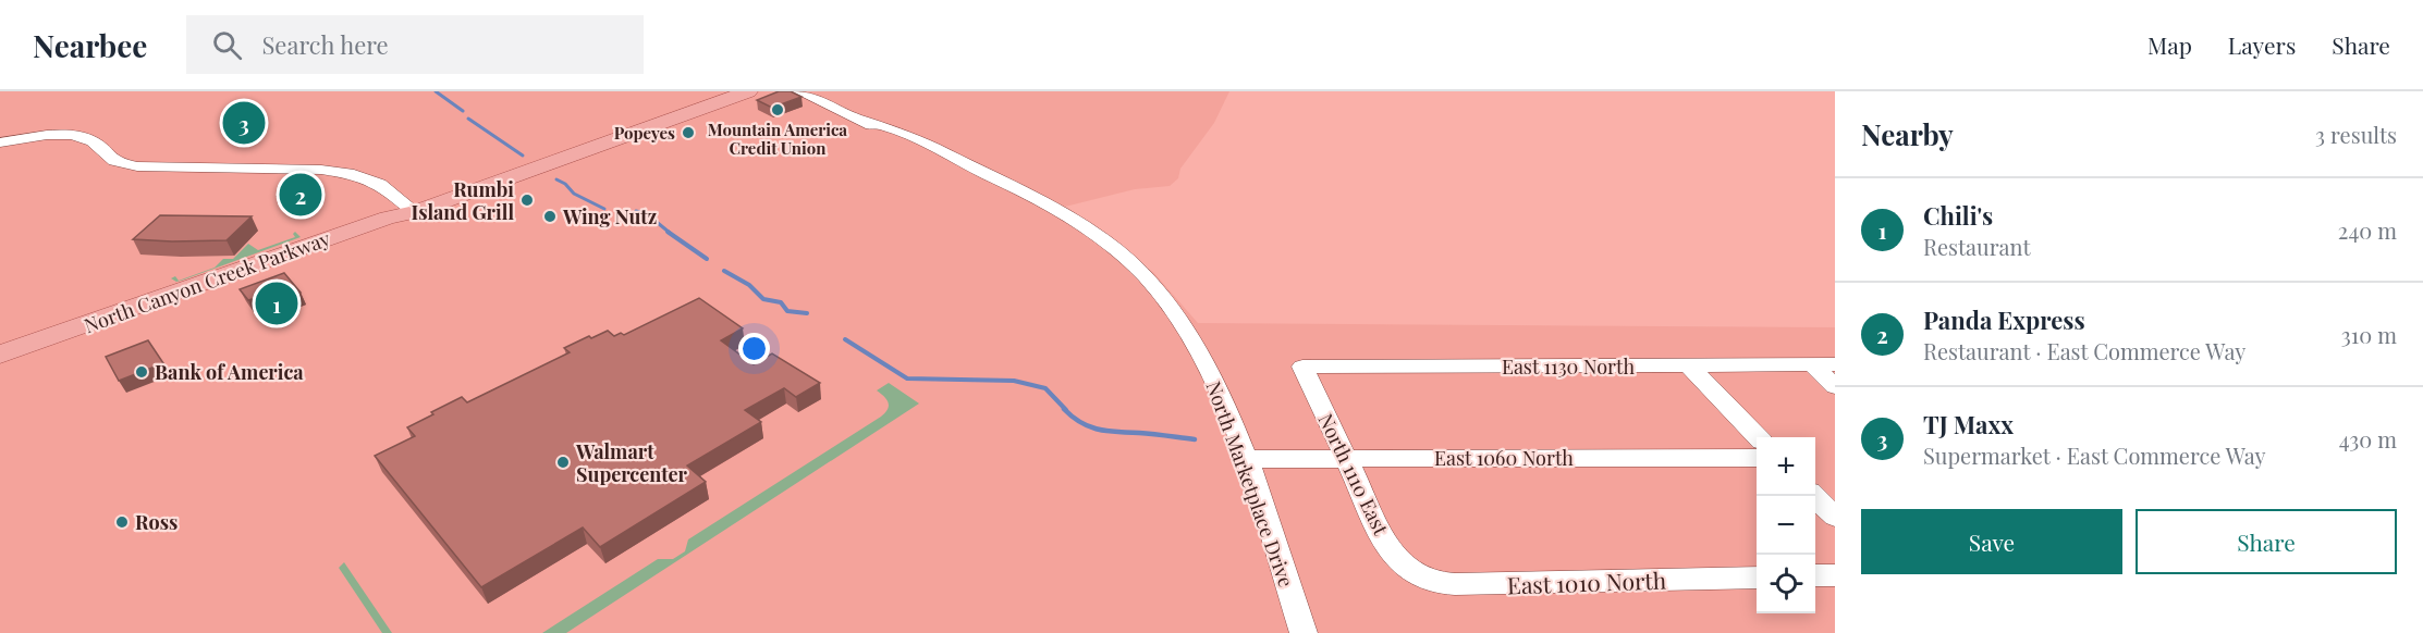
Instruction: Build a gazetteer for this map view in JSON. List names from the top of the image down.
{
  "streets": {
    "main road": ["North Canyon Creek Parkway"],
    "street": [
      "East 1130 North",
      "East 1060 North",
      "North 1110 East",
      "North Marketplace Drive",
      "East 1010 North"
    ]
  },
  "crossings": [
    ["East 1130 North", "North 1110 East"],
    ["East 1060 North", "North 1110 East"],
    ["East 1060 North", "North Marketplace Drive"],
    ["North 1110 East", "East 1010 North"]
  ],
  "places": [
    "Mountain America Credit Union",
    "Popeyes",
    "Rumbi Island Grill",
    "Wing Nutz",
    "Bank of America",
    "Walmart Supercenter",
    "Ross"
  ],
  "page": {
    "header": "Nearbee",
    "search": "Search here",
    "nav": ["Map", "Layers", "Share"],
    "heading": ["Nearby", "3 results"],
    "pins": ["3", "2", "1"],
    "list": [
      {
        "mark": "1",
        "name": "Chili's",
        "note": "Restaurant",
        "value": "240 m"
      },
      {
        "mark": "2",
        "name": "Panda Express",
        "note": "Restaurant · East Commerce Way",
        "value": "310 m"
      },
      {
        "mark": "3",
        "name": "TJ Maxx",
        "note": "Supermarket · East Commerce Way",
        "value": "430 m"
      }
    ],
    "map_buttons": ["+", "−"],
    "buttons": ["Save", "Share"]
  }
}
